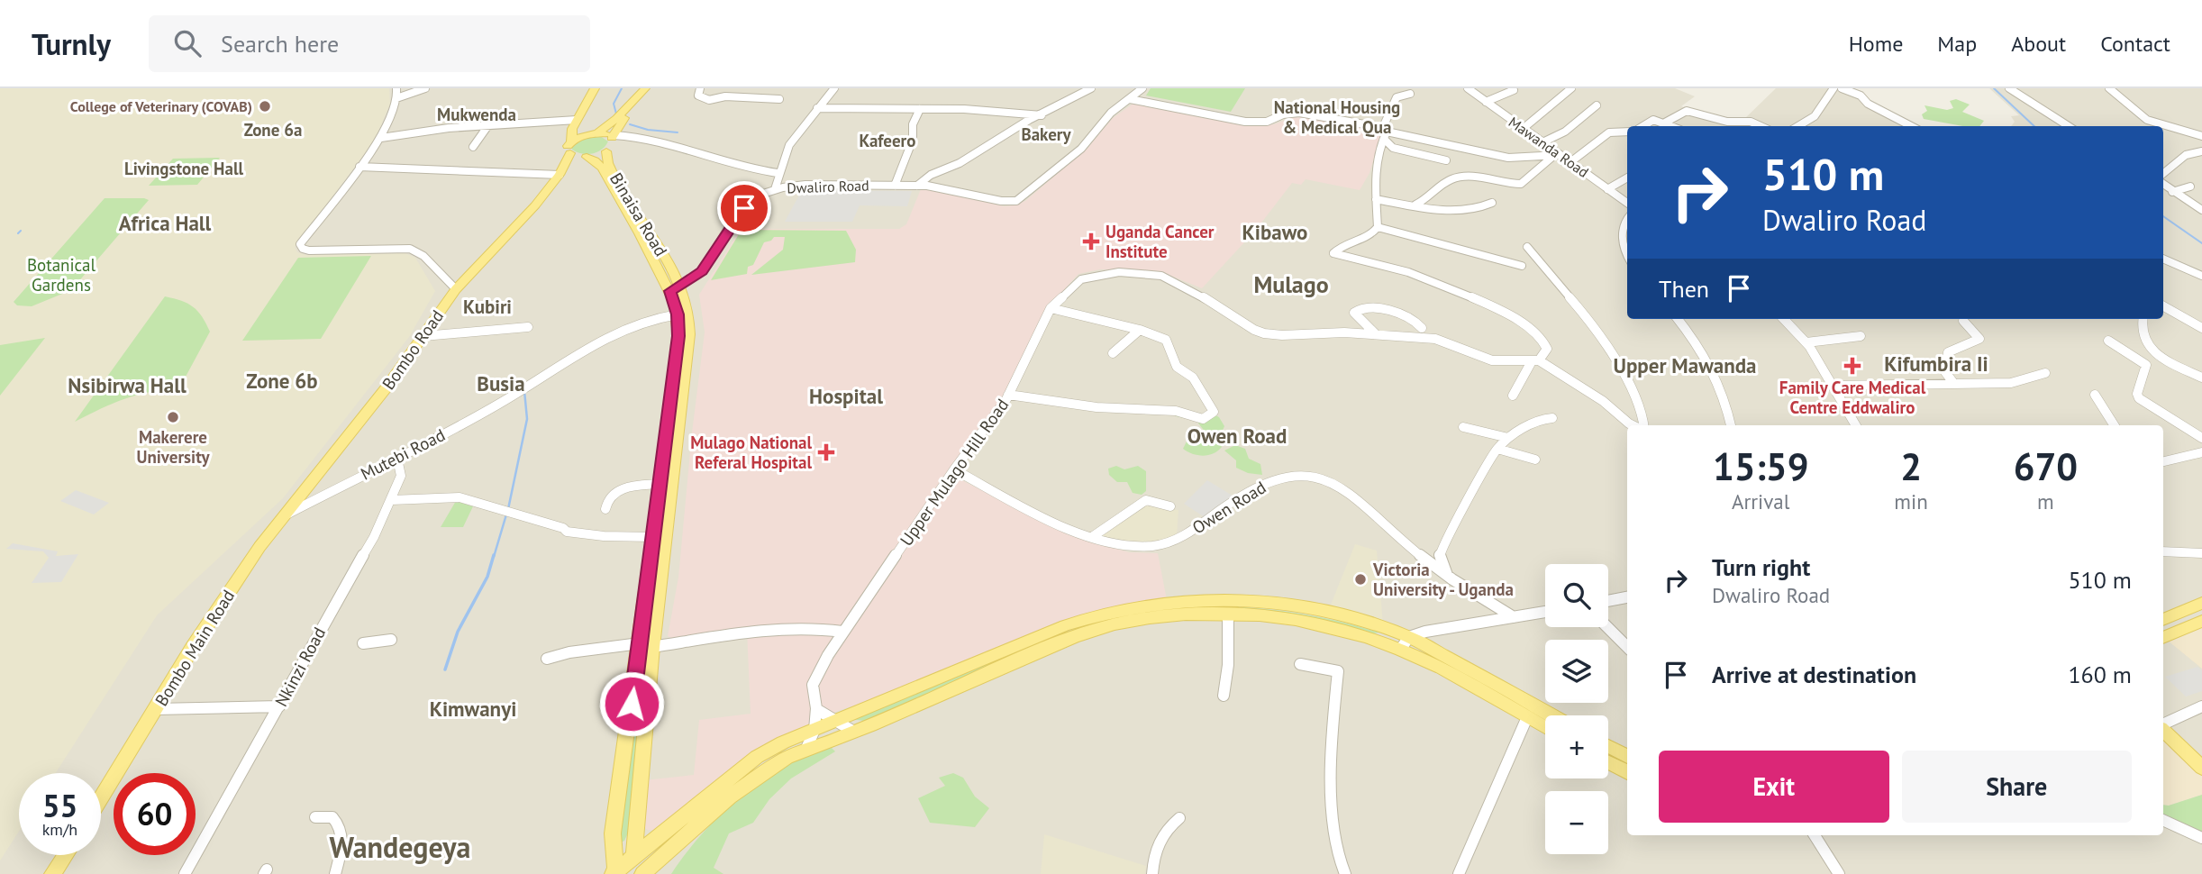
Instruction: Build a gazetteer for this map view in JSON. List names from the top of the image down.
{
  "streets": {
    "main road": ["Binaisa Road", "Bombo Road", "Bombo Main Road"],
    "street": [
      "Mawanda Road",
      "Dwaliro Road",
      "Mutebi Road",
      "Upper Mulago Hill Road",
      "Owen Road",
      "Nkinzi Road"
    ]
  },
  "crossings": [
    ["Dwaliro Road", "Binaisa Road"],
    ["Binaisa Road", "Mutebi Road"],
    ["Bombo Road", "Bombo Main Road"],
    ["Mutebi Road", "Bombo Main Road"],
    ["Mutebi Road", "Nkinzi Road"],
    ["Upper Mulago Hill Road", "Owen Road"]
  ],
  "districts": [
    "National Housing & Medical Qua",
    "Mukwenda",
    "Zone 6a",
    "Bakery",
    "Kafeero",
    "Livingstone Hall",
    "Africa Hall",
    "Kibawo",
    "Mulago",
    "Kubiri",
    "Kifumbira Ii",
    "Upper Mawanda",
    "Zone 6b",
    "Busia",
    "Nsibirwa Hall",
    "Hospital",
    "Owen Road",
    "Kimwanyi",
    "Wandegeya"
  ],
  "parks": ["Botanical Gardens"],
  "places": {
    "other": ["College of Veterinary (COVAB)", "Makerere University", "Victoria University - Uganda"],
    "health": ["Uganda Cancer Institute", "Family Care Medical Centre Eddwaliro", "Mulago National Referal Hospital"]
  },
  "page": {
    "header": "Turnly",
    "search": "Search here",
    "nav": [
      "Home",
      "Map",
      "About",
      "Contact"
    ],
    "turn": ["510 m", "Dwaliro Road"],
    "then": "Then",
    "eta": [
      "15:59",
      "Arrival",
      "2",
      "min",
      "670",
      "m"
    ],
    "list": [
      {
        "name": "Turn right",
        "note": "Dwaliro Road",
        "value": "510 m"
      },
      {
        "name": "Arrive at destination",
        "value": "160 m"
      }
    ],
    "map_buttons": ["+", "−"],
    "buttons": ["Exit", "Share"],
    "speed": "55 km/h",
    "limit": "60"
  }
}
